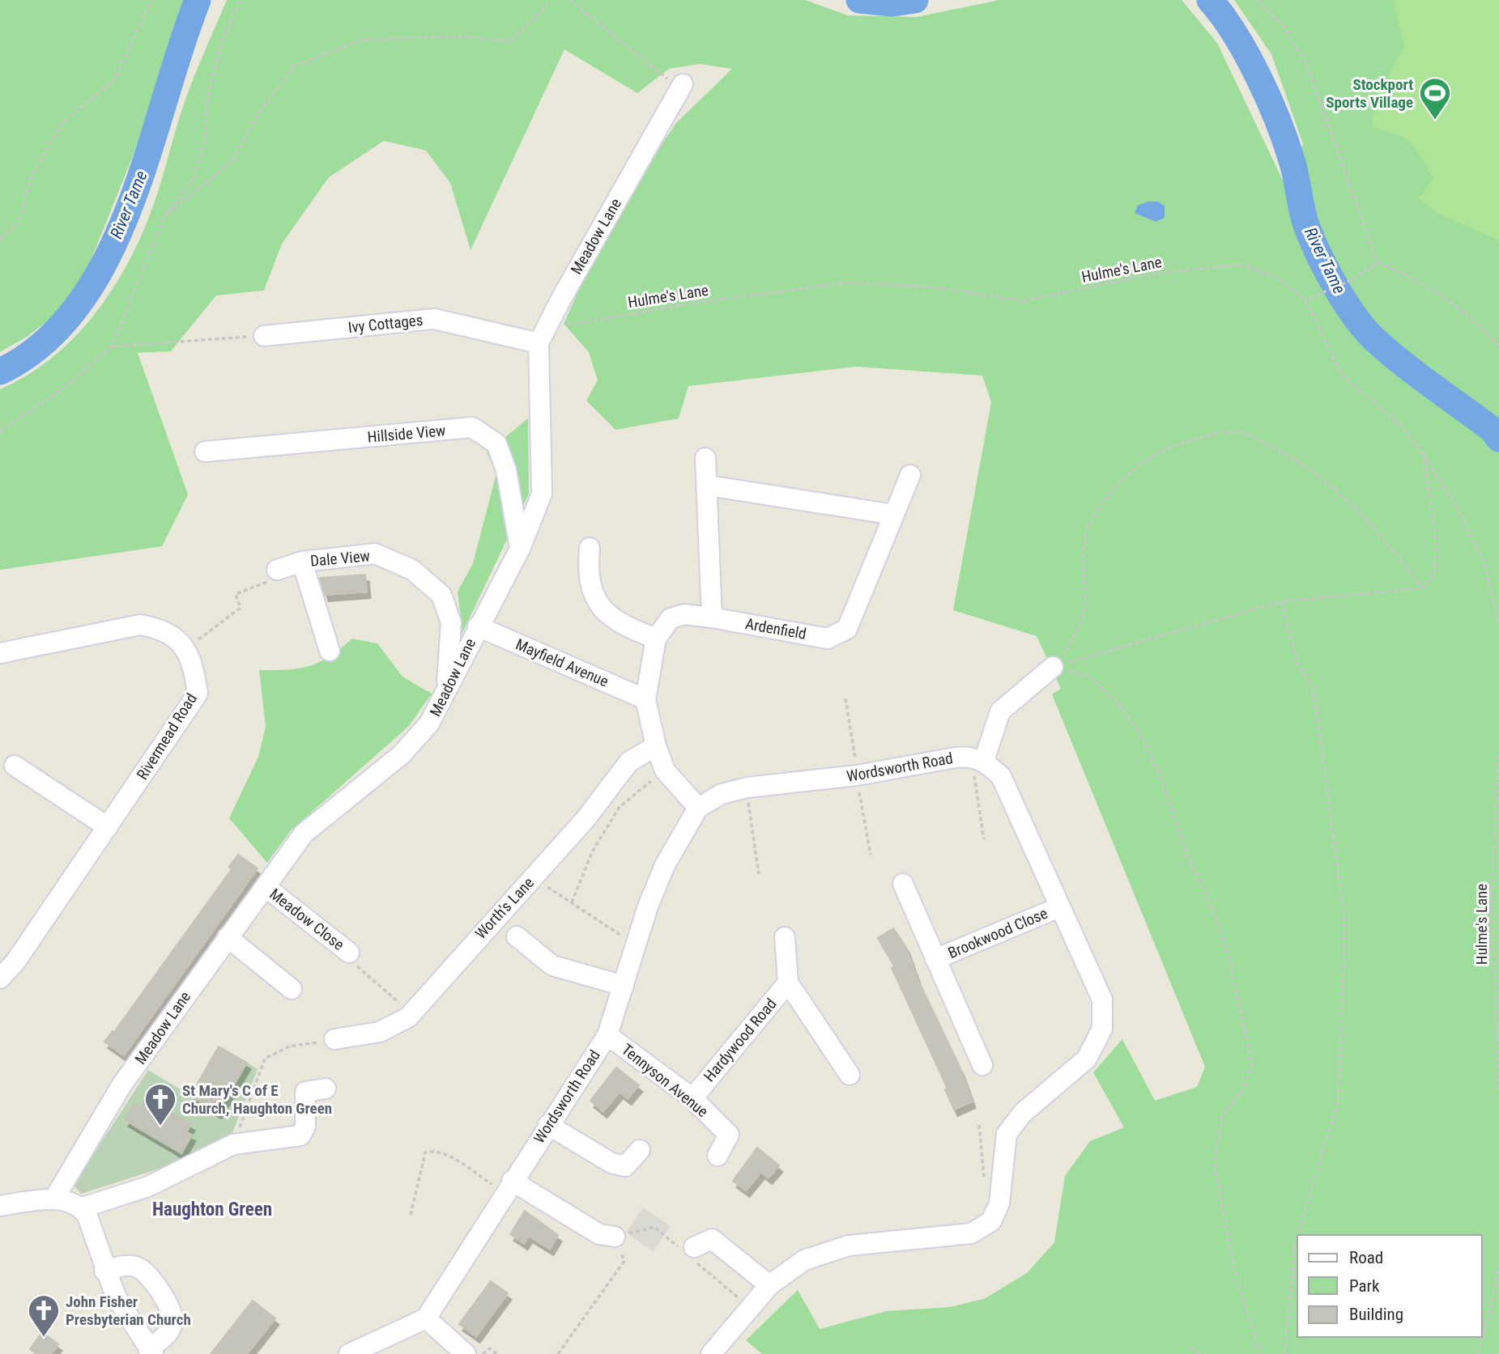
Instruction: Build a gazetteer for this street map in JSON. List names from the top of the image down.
{
  "streets": {
    "street": [
      "Meadow Lane",
      "Ivy Cottages",
      "Hillside View",
      "Dale View",
      "Ardenfield",
      "Mayfield Avenue",
      "Rivermead Road",
      "Wordsworth Road",
      "Worth's Lane",
      "Meadow Close",
      "Brookwood Close",
      "Hardywood Road",
      "Tennyson Avenue"
    ],
    "path": ["Hulme's Lane"]
  },
  "crossings": [
    ["Meadow Lane", "Hulme's Lane"],
    ["Meadow Lane", "Ivy Cottages"],
    ["Meadow Lane", "Hillside View"],
    ["Meadow Lane", "Dale View"],
    ["Meadow Lane", "Mayfield Avenue"],
    ["Meadow Lane", "Meadow Close"],
    ["Wordsworth Road", "Tennyson Avenue"],
    ["Hardywood Road", "Tennyson Avenue"]
  ],
  "districts": ["Haughton Green"],
  "water": ["River Tame"],
  "places": {
    "sports": ["Stockport Sports Village"],
    "church": ["St Mary's C of E Church, Haughton Green", "John Fisher Presbyterian Church"]
  },
  "legend": ["Road", "Park", "Building"]
}
